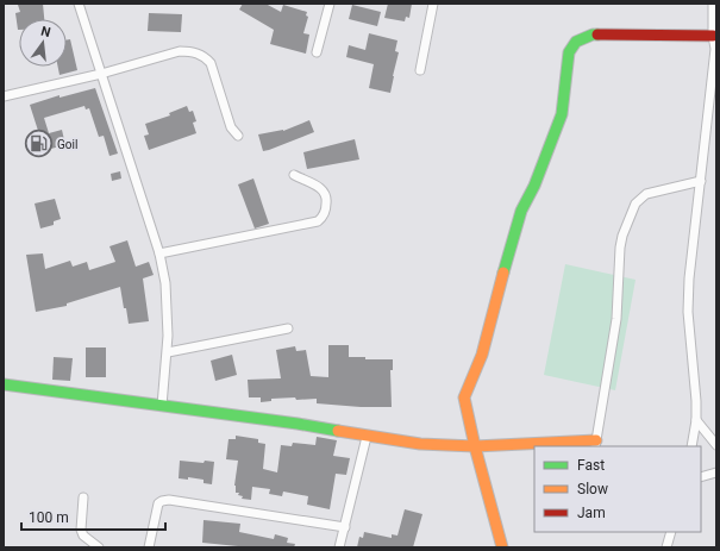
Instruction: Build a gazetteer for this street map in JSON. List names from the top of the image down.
{
  "places": {
    "fuel station": ["Goil"]
  },
  "legend": ["Fast", "Slow", "Jam"],
  "scale_bar": "100 m",
  "north": "top"
}
